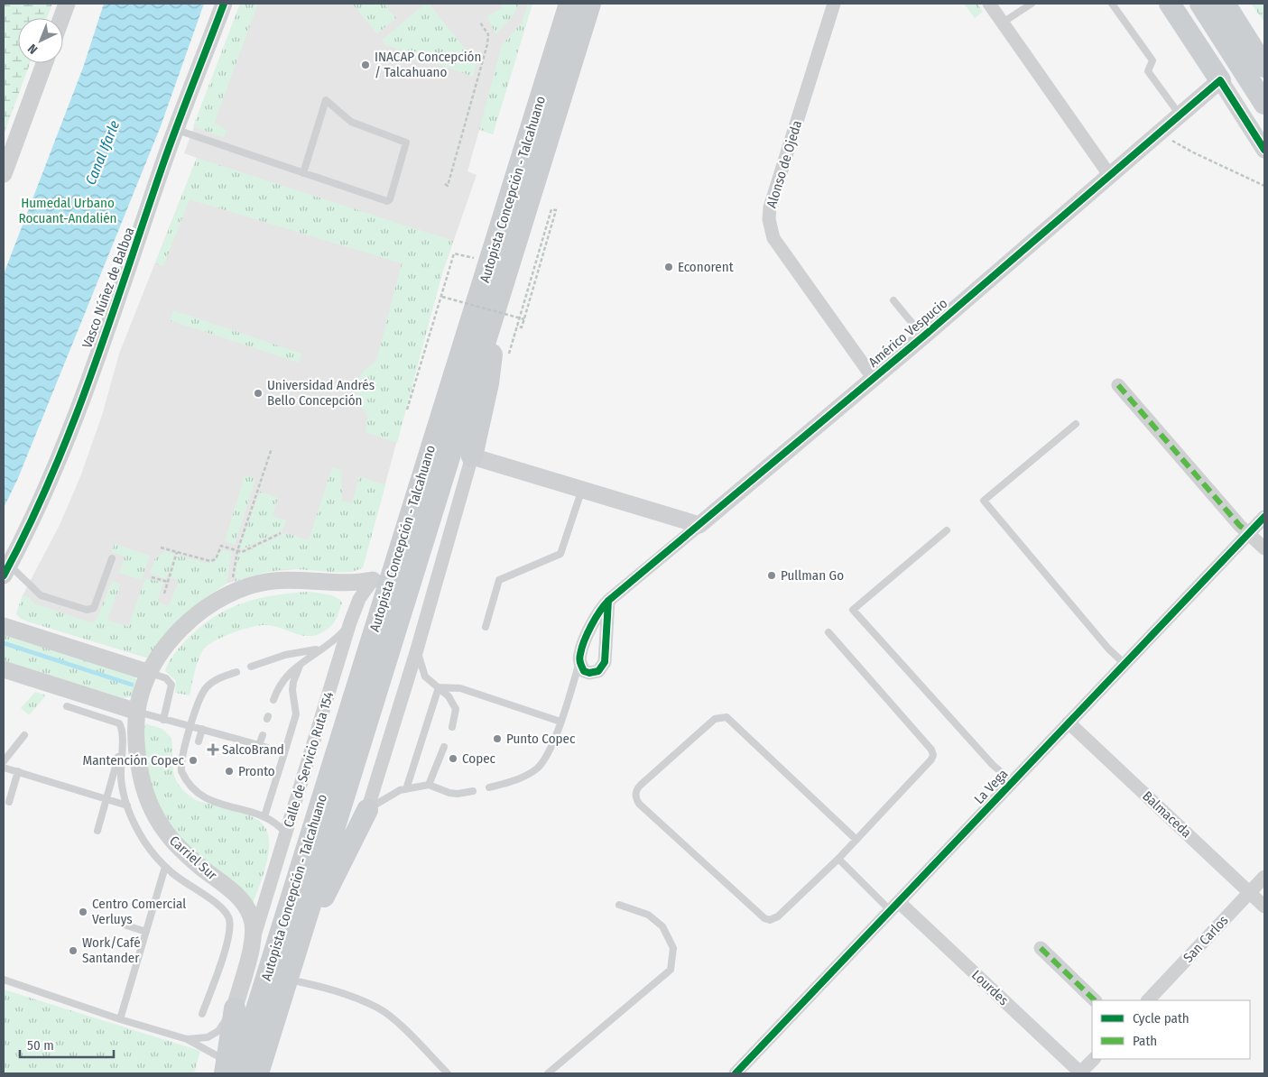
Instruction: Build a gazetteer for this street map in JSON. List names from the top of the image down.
{
  "streets": {
    "main road": ["Autopista Concepción - Talcahuano"],
    "street": [
      "Alonso de Ojeda",
      "Vasco Núñez de Balboa",
      "Américo Vespucio",
      "Calle de Servicio Ruta 154",
      "La Vega",
      "Balmaceda",
      "Carriel Sur",
      "San Carlos",
      "Lourdes"
    ]
  },
  "crossings": [
    ["Alonso de Ojeda", "Américo Vespucio"],
    ["Calle de Servicio Ruta 154", "Carriel Sur"],
    ["La Vega", "Balmaceda"],
    ["La Vega", "Lourdes"],
    ["Balmaceda", "San Carlos"]
  ],
  "water": ["Canal Ifarle"],
  "parks": ["Humedal Urbano Rocuant-Andalién"],
  "places": {
    "other": [
      "INACAP Concepción / Talcahuano",
      "Econorent",
      "Universidad Andrés Bello Concepción",
      "Pullman Go",
      "Punto Copec",
      "Copec",
      "Mantención Copec",
      "Pronto",
      "Centro Comercial Verluys",
      "Work/Café Santander"
    ],
    "health": ["SalcoBrand"]
  },
  "legend": ["Cycle path", "Path"],
  "scale_bar": "50 m",
  "north": "bottom left"
}
